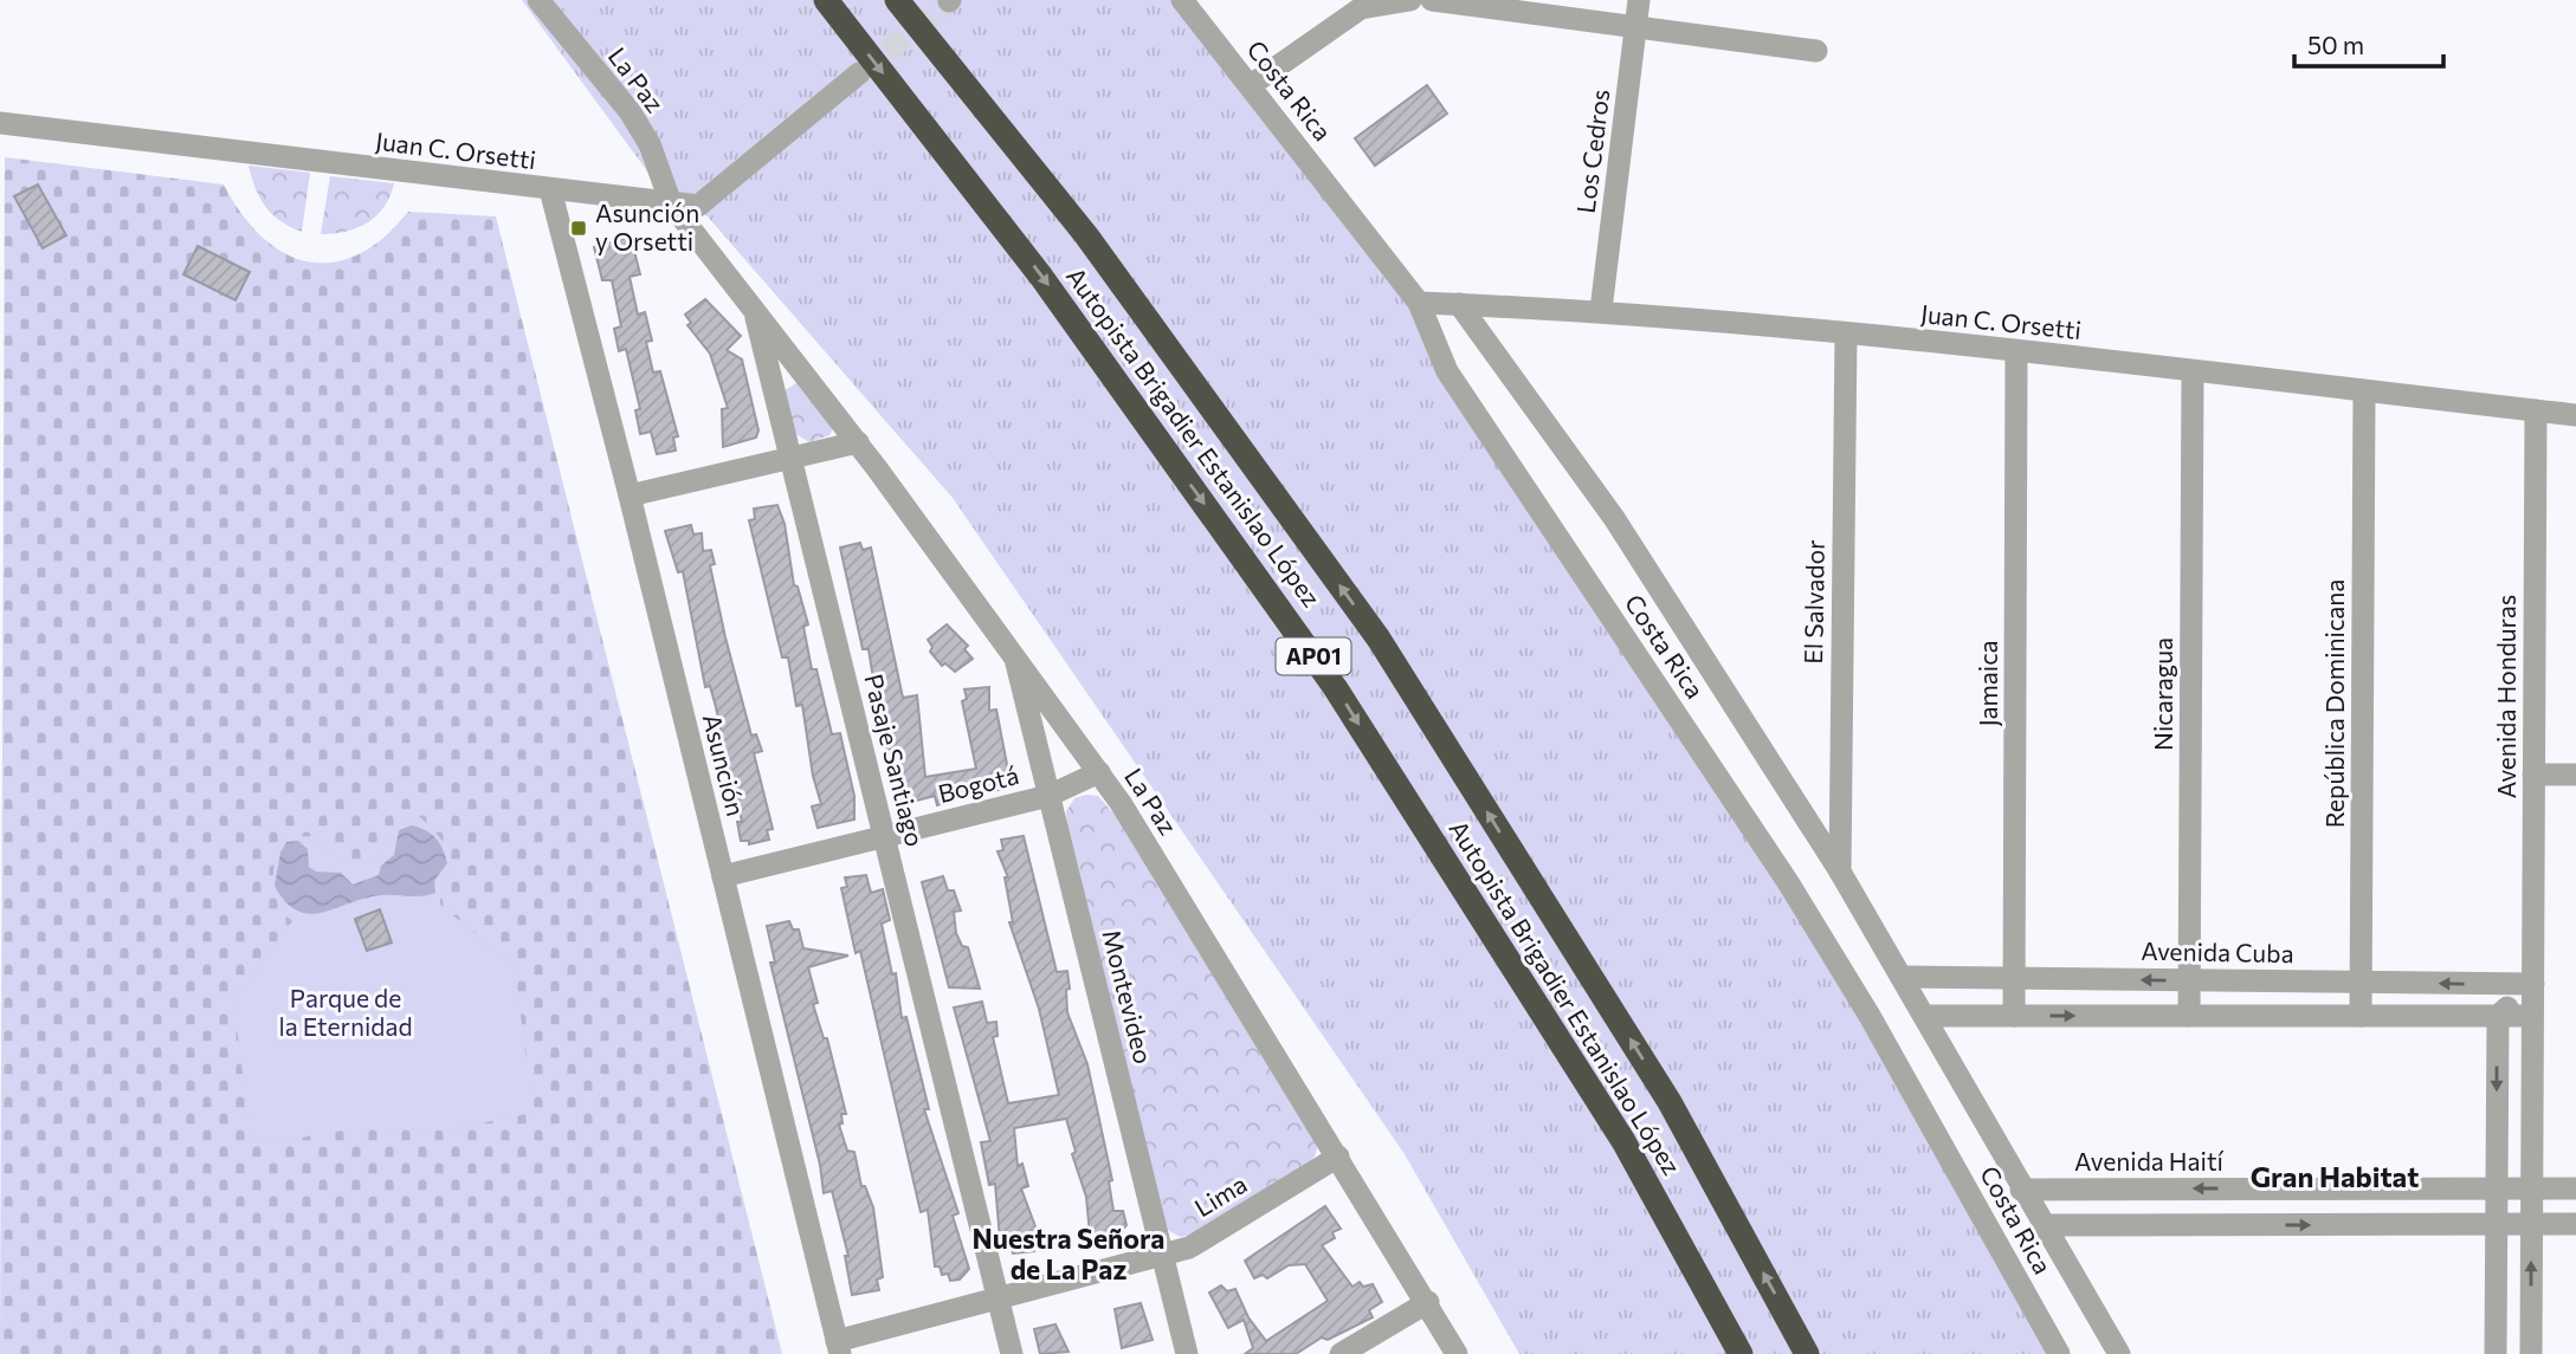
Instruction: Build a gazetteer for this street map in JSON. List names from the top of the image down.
{
  "streets": {
    "highway": ["Autopista Brigadier Estanislao López", "AP01"],
    "street": [
      "La Paz",
      "Costa Rica",
      "Juan C. Orsetti",
      "Los Cedros",
      "El Salvador",
      "Jamaica",
      "Nicaragua",
      "Avenida Honduras",
      "República Dominicana",
      "Pasaje Santiago",
      "Asunción",
      "Bogotá",
      "Avenida Cuba",
      "Montevideo",
      "Avenida Haití",
      "Lima"
    ]
  },
  "crossings": [
    ["La Paz", "Juan C. Orsetti"],
    ["La Paz", "Pasaje Santiago"],
    ["La Paz", "Bogotá"],
    ["La Paz", "Montevideo"],
    ["La Paz", "Lima"],
    ["Costa Rica", "Juan C. Orsetti"],
    ["Costa Rica", "El Salvador"],
    ["Costa Rica", "Avenida Cuba"],
    ["Costa Rica", "Avenida Haití"],
    ["Juan C. Orsetti", "Los Cedros"],
    ["Juan C. Orsetti", "El Salvador"],
    ["Juan C. Orsetti", "Jamaica"],
    ["Juan C. Orsetti", "Nicaragua"],
    ["Juan C. Orsetti", "Avenida Honduras"],
    ["Juan C. Orsetti", "República Dominicana"],
    ["Juan C. Orsetti", "Pasaje Santiago"],
    ["Juan C. Orsetti", "Asunción"],
    ["Jamaica", "Avenida Cuba"],
    ["Nicaragua", "Avenida Cuba"],
    ["Avenida Honduras", "Avenida Cuba"],
    ["Avenida Honduras", "Avenida Haití"],
    ["República Dominicana", "Avenida Cuba"],
    ["Pasaje Santiago", "Bogotá"],
    ["Pasaje Santiago", "Lima"],
    ["Asunción", "Bogotá"],
    ["Asunción", "Lima"],
    ["Bogotá", "Montevideo"],
    ["Montevideo", "Lima"]
  ],
  "districts": ["Gran Habitat", "Nuestra Señora de La Paz"],
  "parks": ["Parque de la Eternidad"],
  "places": {
    "transit": ["Asunción y Orsetti"]
  },
  "scale_bar": "50 m"
}
